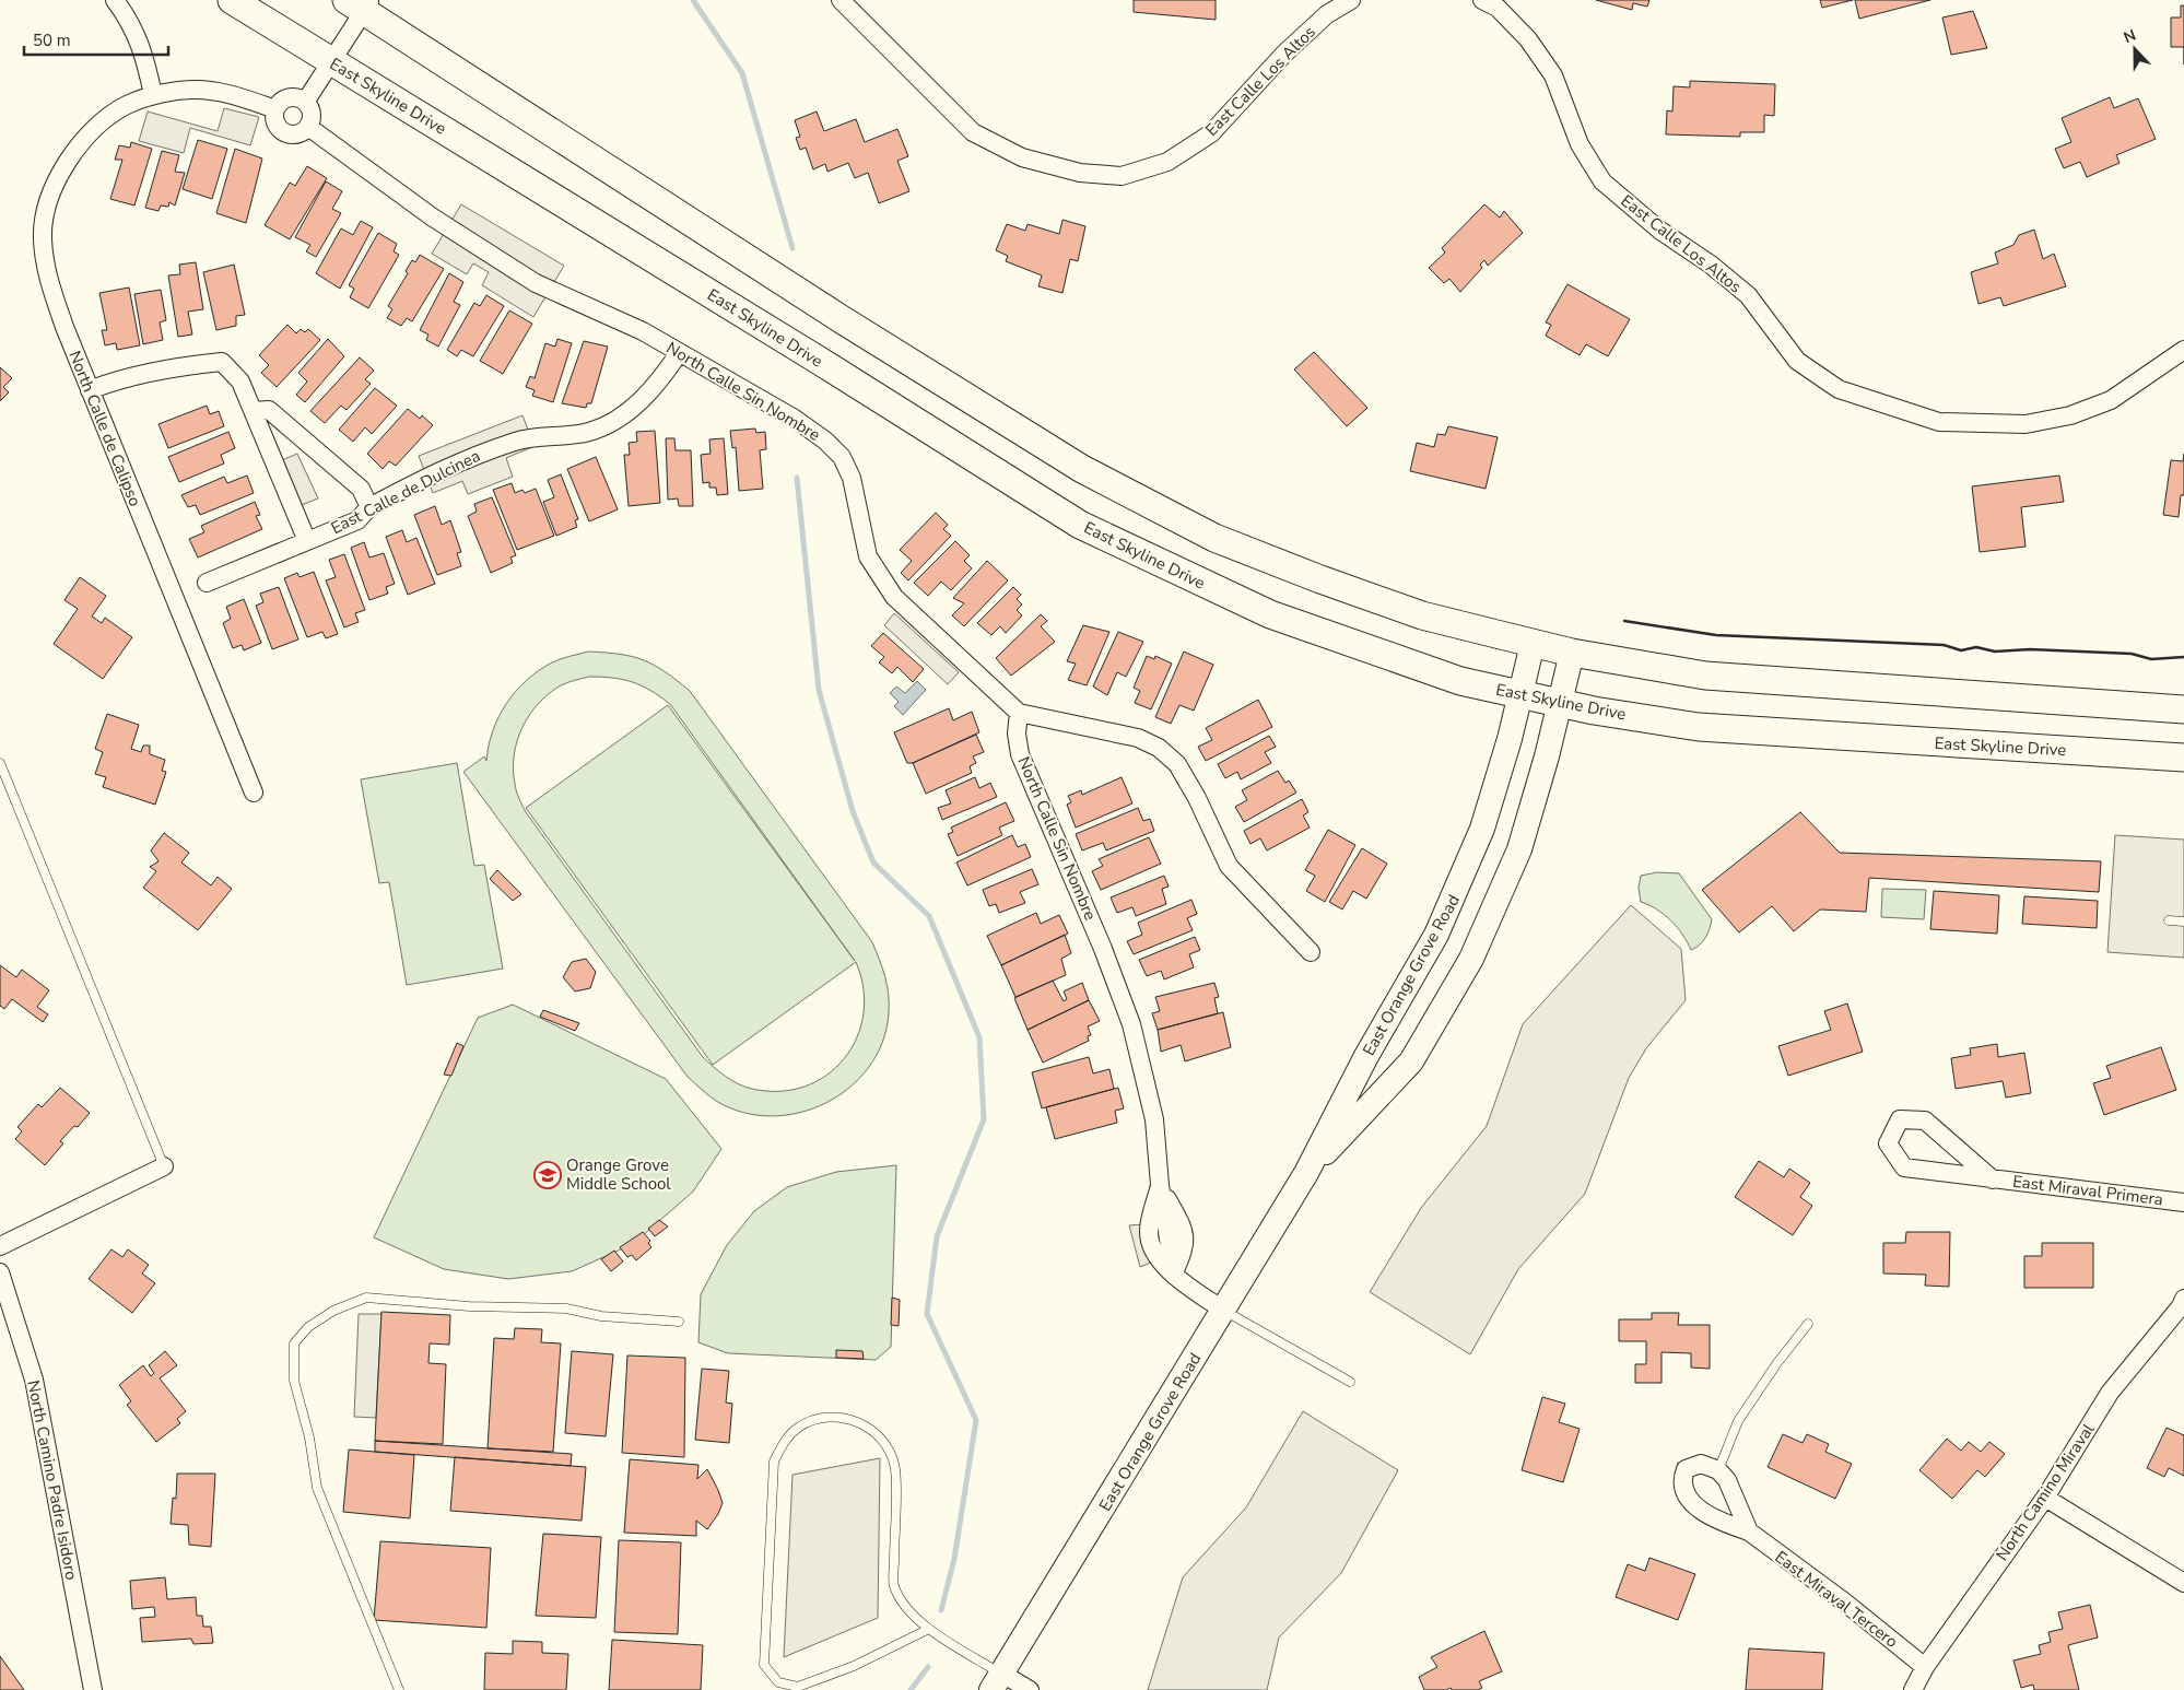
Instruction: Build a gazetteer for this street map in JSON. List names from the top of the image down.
{
  "streets": {
    "main road": ["East Skyline Drive", "East Orange Grove Road"],
    "street": [
      "East Calle Los Altos",
      "North Calle Sin Nombre",
      "North Calle de Calipso",
      "East Calle de Dulcinea",
      "East Miraval Primera",
      "North Camino Padre Isidoro",
      "North Camino Miraval",
      "East Miraval Tercero"
    ]
  },
  "crossings": [
    ["East Skyline Drive", "East Orange Grove Road"],
    ["North Calle Sin Nombre", "East Calle de Dulcinea"],
    ["North Calle Sin Nombre", "East Orange Grove Road"],
    ["North Camino Miraval", "East Miraval Tercero"]
  ],
  "places": {
    "school or university": ["Orange Grove Middle School"]
  },
  "scale_bar": "50 m",
  "north": "top"
}
